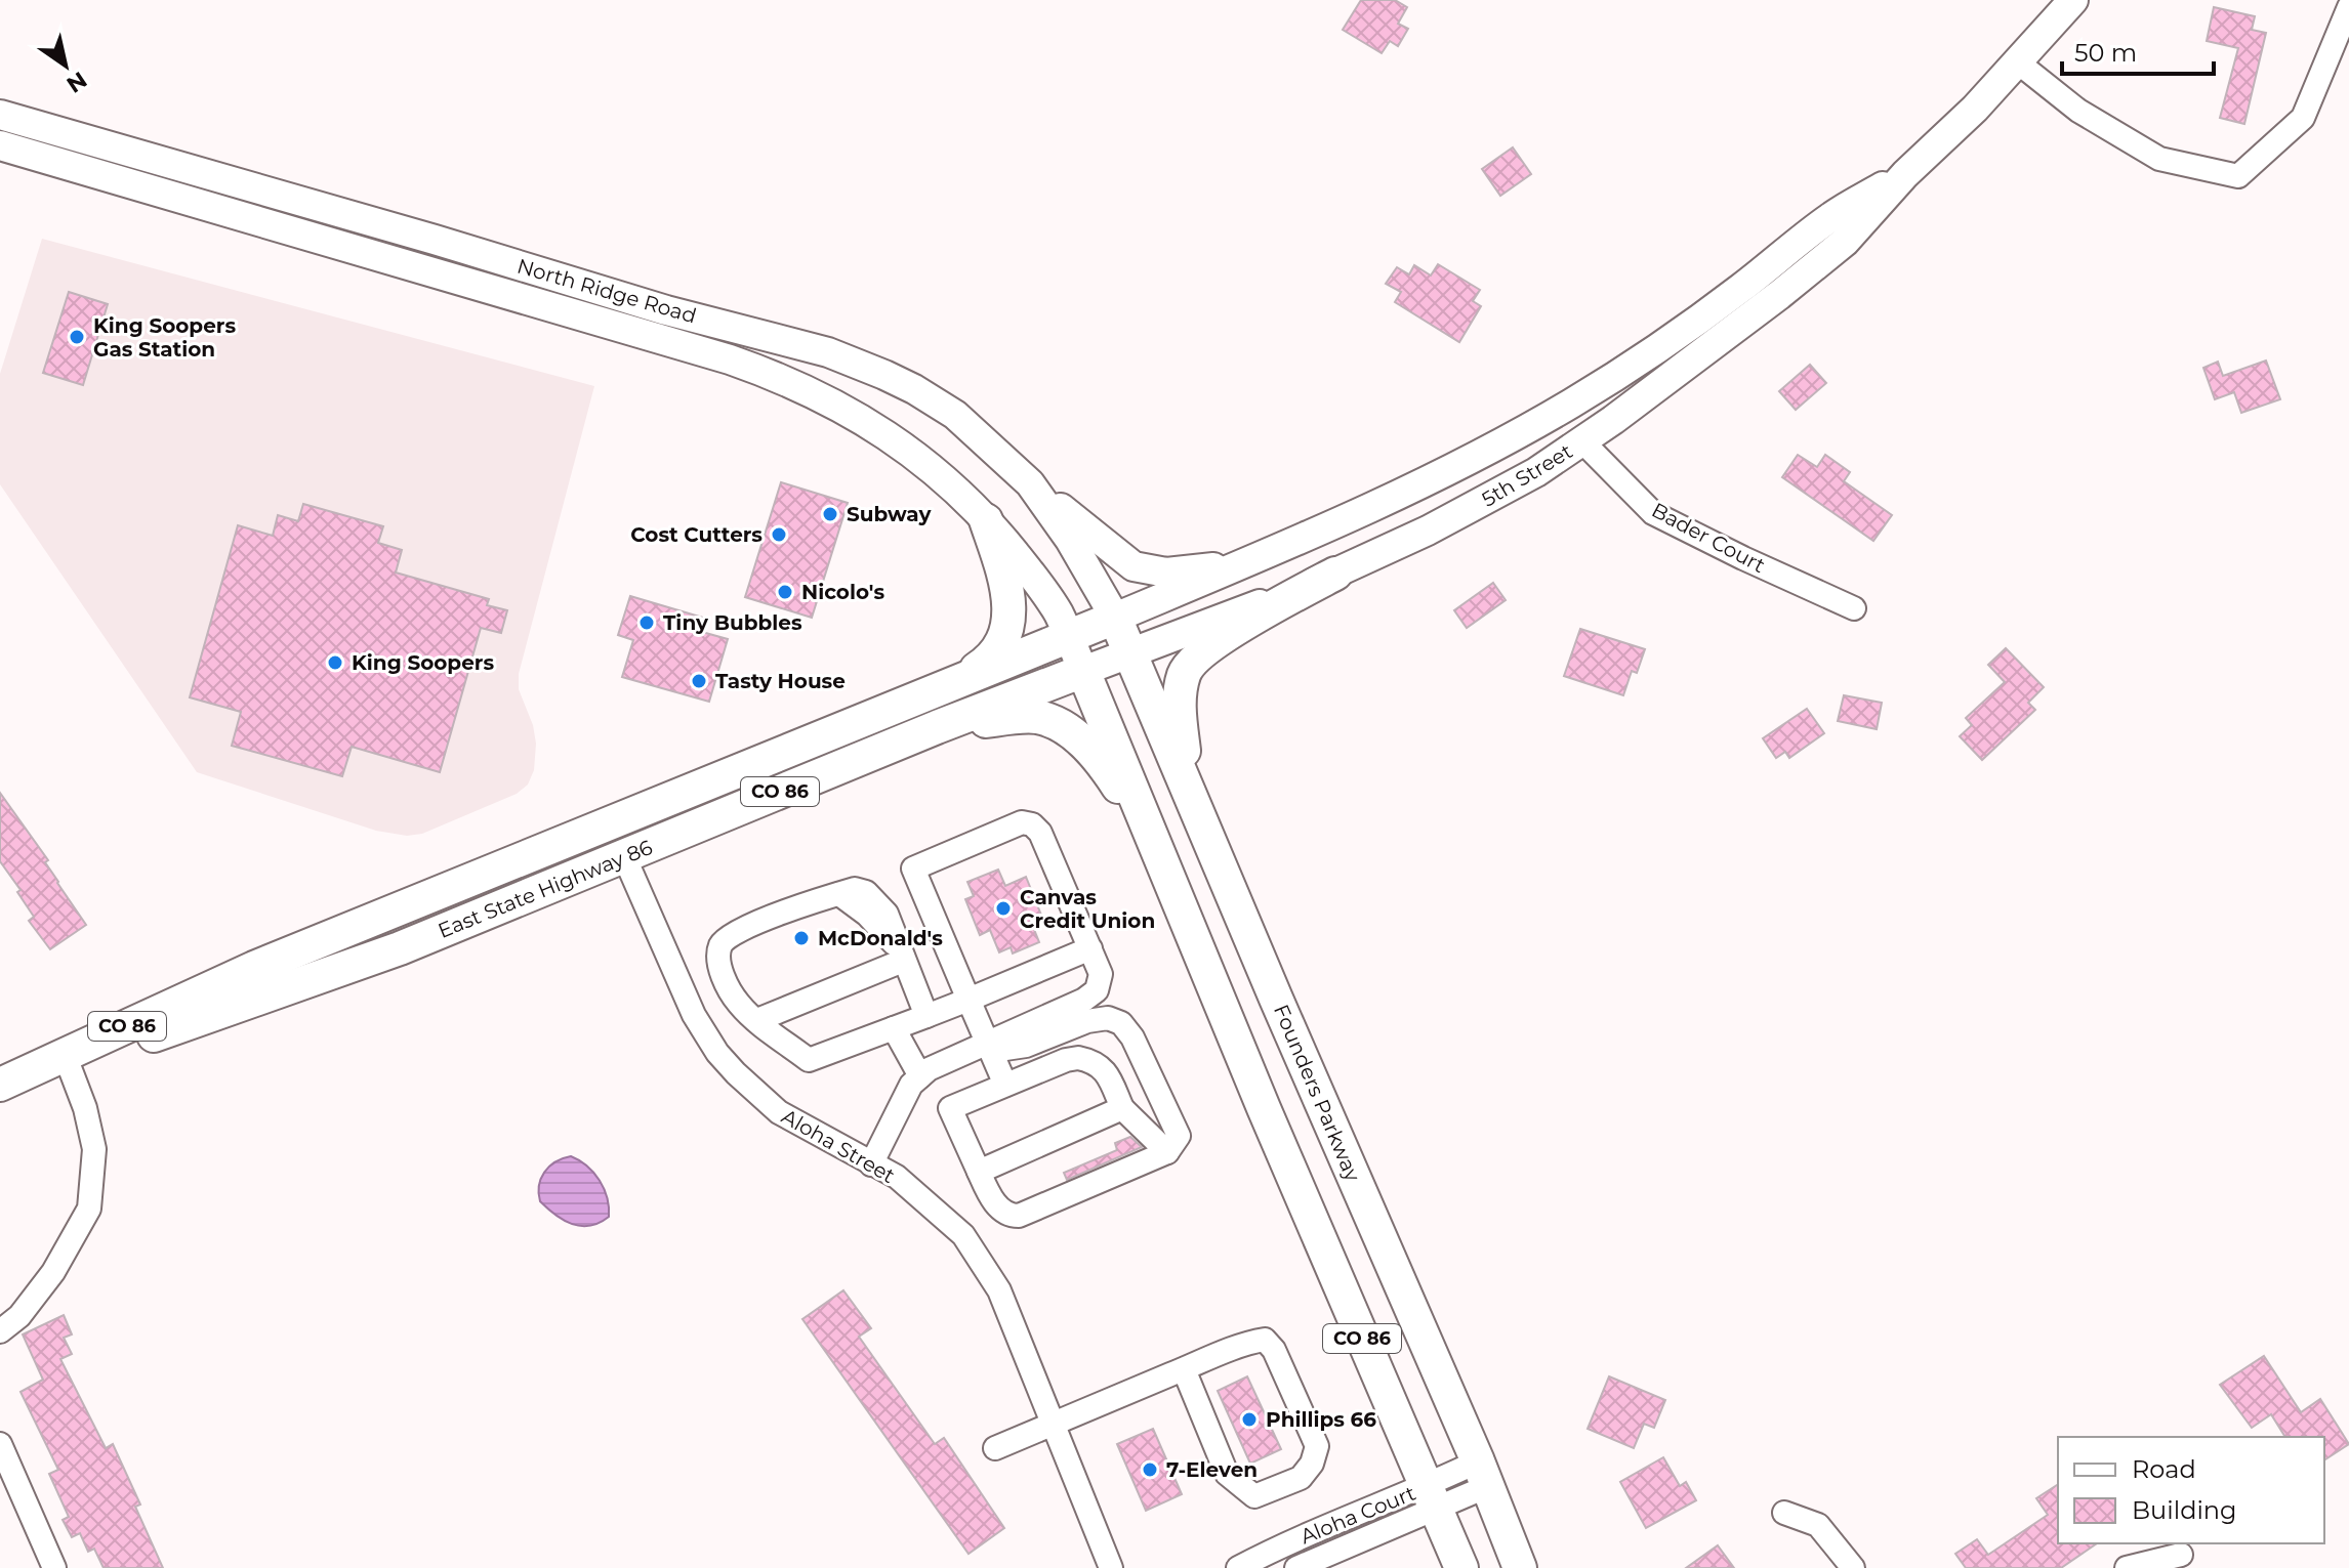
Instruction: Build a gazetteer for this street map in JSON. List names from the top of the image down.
{
  "streets": {
    "highway": [
      "5th Street",
      "CO 86",
      "East State Highway 86",
      "Founders Parkway"
    ],
    "main road": ["North Ridge Road"],
    "street": ["Bader Court", "Aloha Street", "Aloha Court"]
  },
  "crossings": [
    ["North Ridge Road", "5th Street"],
    ["North Ridge Road", "East State Highway 86"],
    ["North Ridge Road", "Founders Parkway"],
    ["5th Street", "Bader Court"],
    ["5th Street", "East State Highway 86"],
    ["5th Street", "Founders Parkway"],
    ["CO 86", "East State Highway 86"],
    ["CO 86", "Aloha Court"],
    ["East State Highway 86", "Aloha Street"],
    ["Founders Parkway", "Aloha Court"]
  ],
  "places": [
    "King Soopers Gas Station",
    "Subway",
    "Cost Cutters",
    "Nicolo's",
    "Tiny Bubbles",
    "King Soopers",
    "Tasty House",
    "Canvas Credit Union",
    "McDonald's",
    "Phillips 66",
    "7-Eleven"
  ],
  "legend": ["Road", "Building"],
  "scale_bar": "50 m",
  "north": "bottom right"
}
